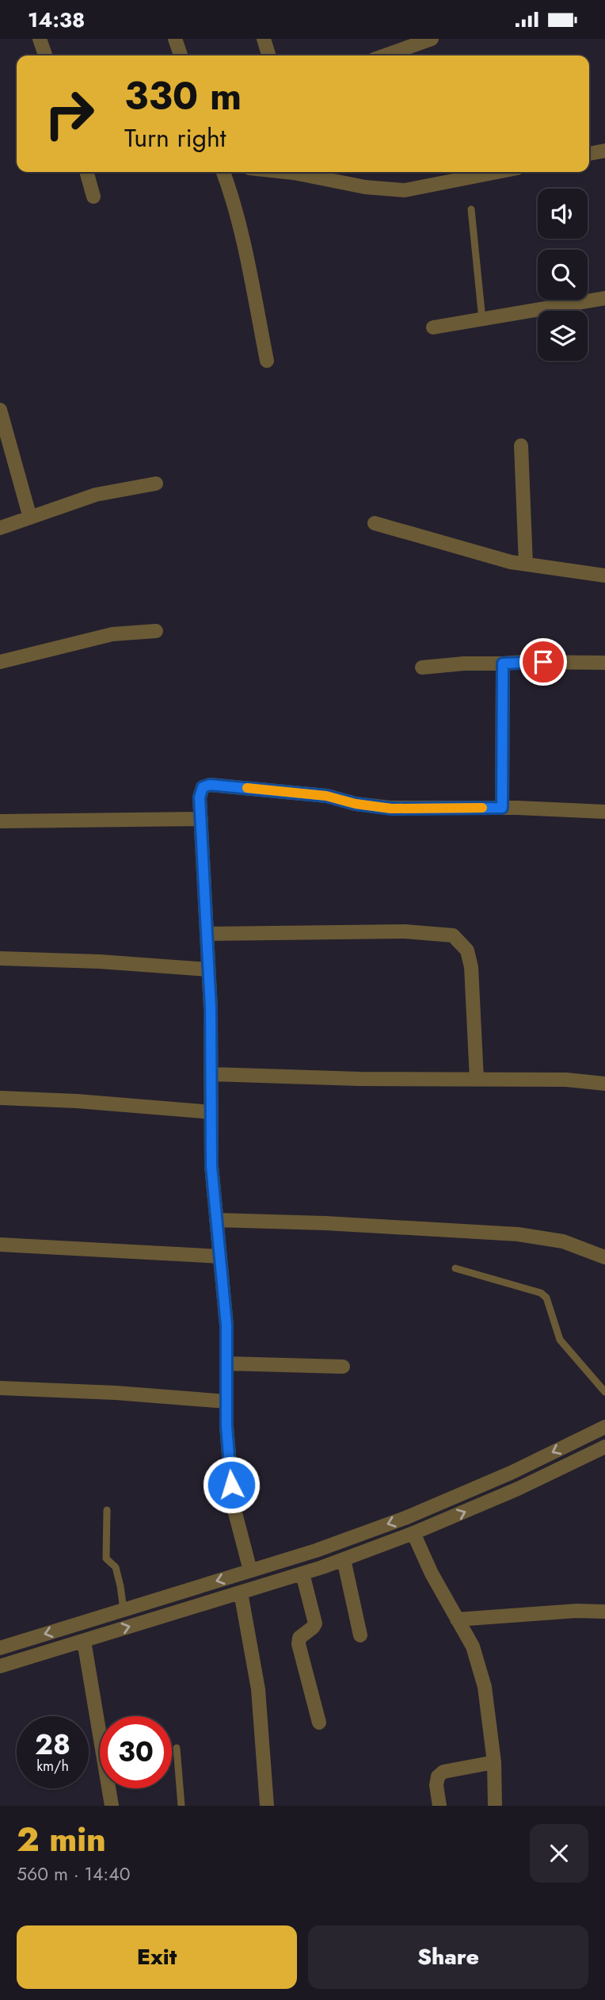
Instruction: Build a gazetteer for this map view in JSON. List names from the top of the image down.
{
  "page": {
    "status": "14:38",
    "turn": ["330 m", "Turn right"],
    "speed": "28 km/h",
    "limit": "30",
    "heading": ["2 min", "560 m · 14:40"],
    "buttons": ["Exit", "Share"]
  }
}
